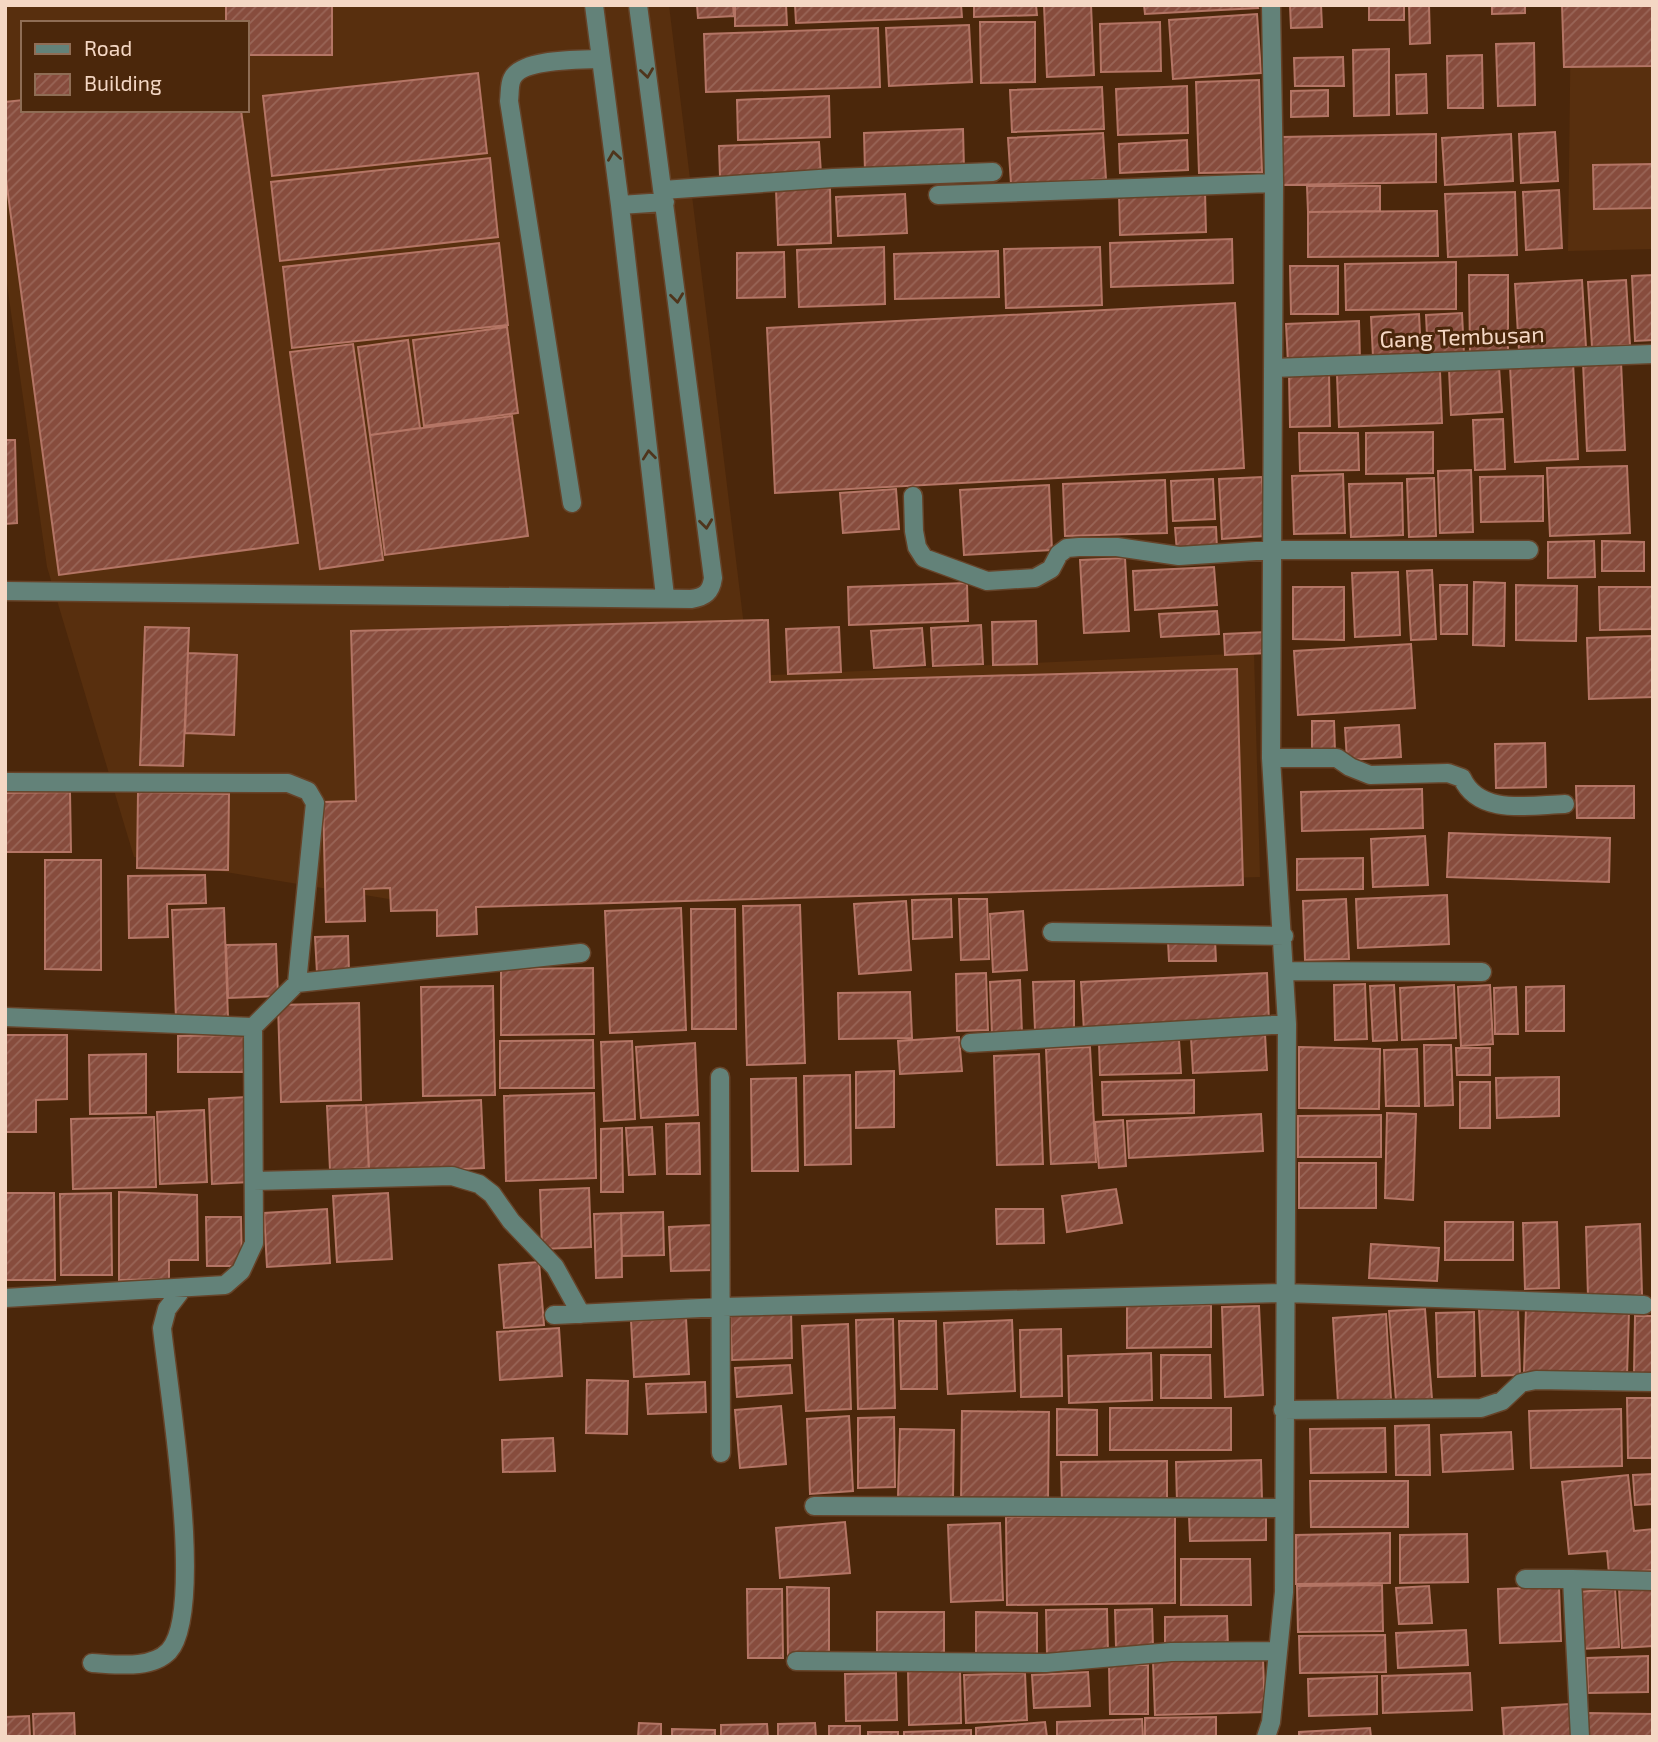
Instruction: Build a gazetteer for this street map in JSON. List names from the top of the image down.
{
  "streets": {
    "street": ["Gang Tembusan"]
  },
  "legend": ["Road", "Building"]
}
